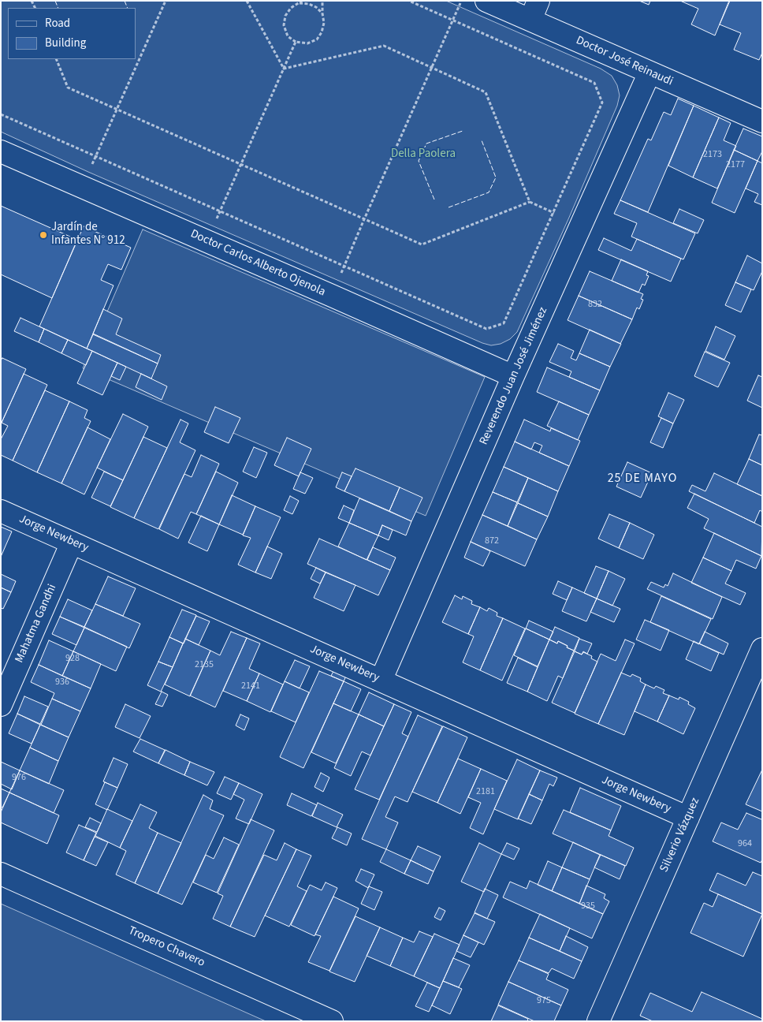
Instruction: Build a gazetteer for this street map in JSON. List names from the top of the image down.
{
  "streets": {
    "street": [
      "Doctor José Reinaudi",
      "Doctor Carlos Alberto Ojenola",
      "Reverendo Juan José Jiménez",
      "Jorge Newbery",
      "Mahatma Gandhi",
      "Silverio Vázquez",
      "Tropero Chavero"
    ]
  },
  "crossings": [
    ["Doctor José Reinaudi", "Reverendo Juan José Jiménez"],
    ["Doctor Carlos Alberto Ojenola", "Reverendo Juan José Jiménez"],
    ["Reverendo Juan José Jiménez", "Jorge Newbery"],
    ["Jorge Newbery", "Mahatma Gandhi"],
    ["Jorge Newbery", "Silverio Vázquez"]
  ],
  "districts": ["25 DE MAYO"],
  "parks": ["Della Paolera"],
  "places": ["Jardín de Infantes N° 912"],
  "house_numbers": [
    "2173",
    "2177",
    "832",
    "872",
    "928",
    "2135",
    "936",
    "2141",
    "976",
    "2181",
    "964",
    "935",
    "975"
  ],
  "legend": ["Road", "Building"]
}
